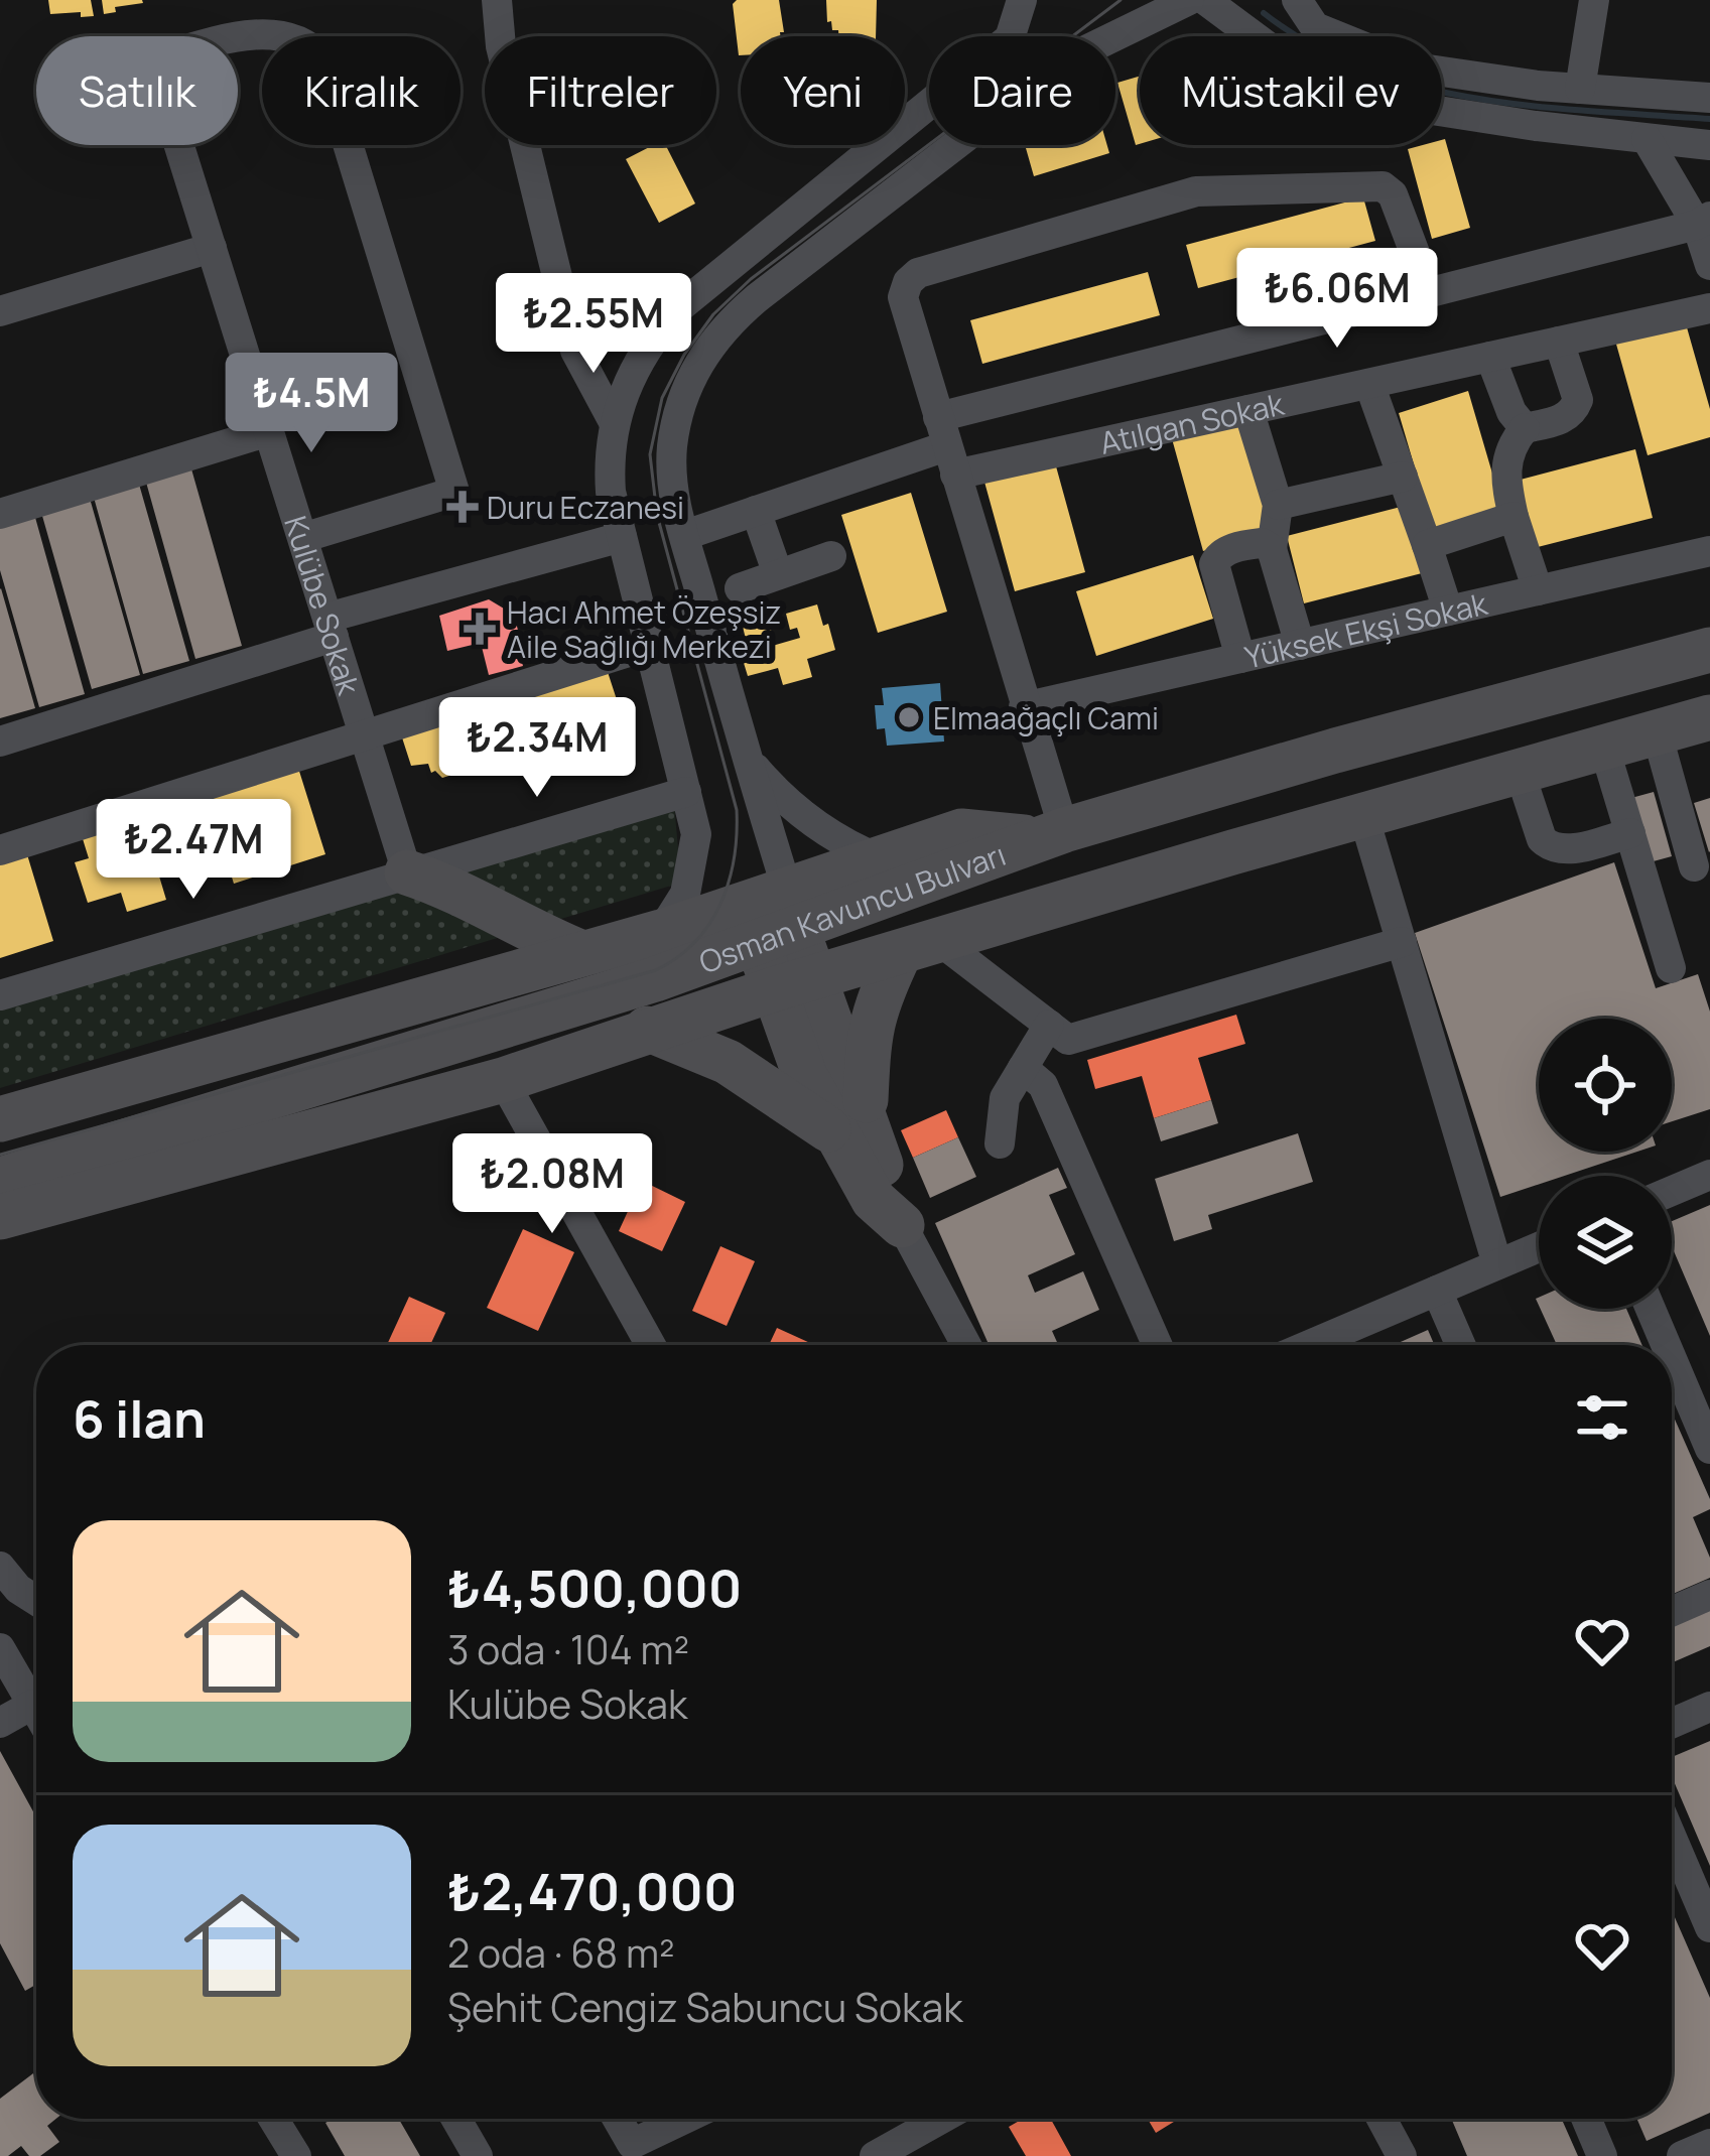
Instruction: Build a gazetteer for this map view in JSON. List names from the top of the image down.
{
  "streets": {
    "highway": ["Osman Kavuncu Bulvarı"],
    "street": ["Atılgan Sokak", "Kulübe Sokak", "Yüksek Ekşi Sokak"]
  },
  "places": {
    "health": ["Duru Eczanesi", "Hacı Ahmet Özeşsiz Aile Sağlığı Merkezi"],
    "other": ["Elmaağaçlı Cami"]
  },
  "page": {
    "chip": [
      "Satılık",
      "Kiralık",
      "Filtreler",
      "Yeni",
      "Daire",
      "Müstakil ev"
    ],
    "price": [
      "₺6.06M",
      "₺2.55M",
      "₺4.5M",
      "₺2.34M",
      "₺2.47M",
      "₺2.08M"
    ],
    "heading": "6 ilan",
    "list": [
      {
        "name": "₺4,500,000",
        "note": "3 oda · 104 m² · Kulübe Sokak"
      },
      {
        "name": "₺2,470,000",
        "note": "2 oda · 68 m² · Şehit Cengiz Sabuncu Sokak"
      }
    ]
  }
}
